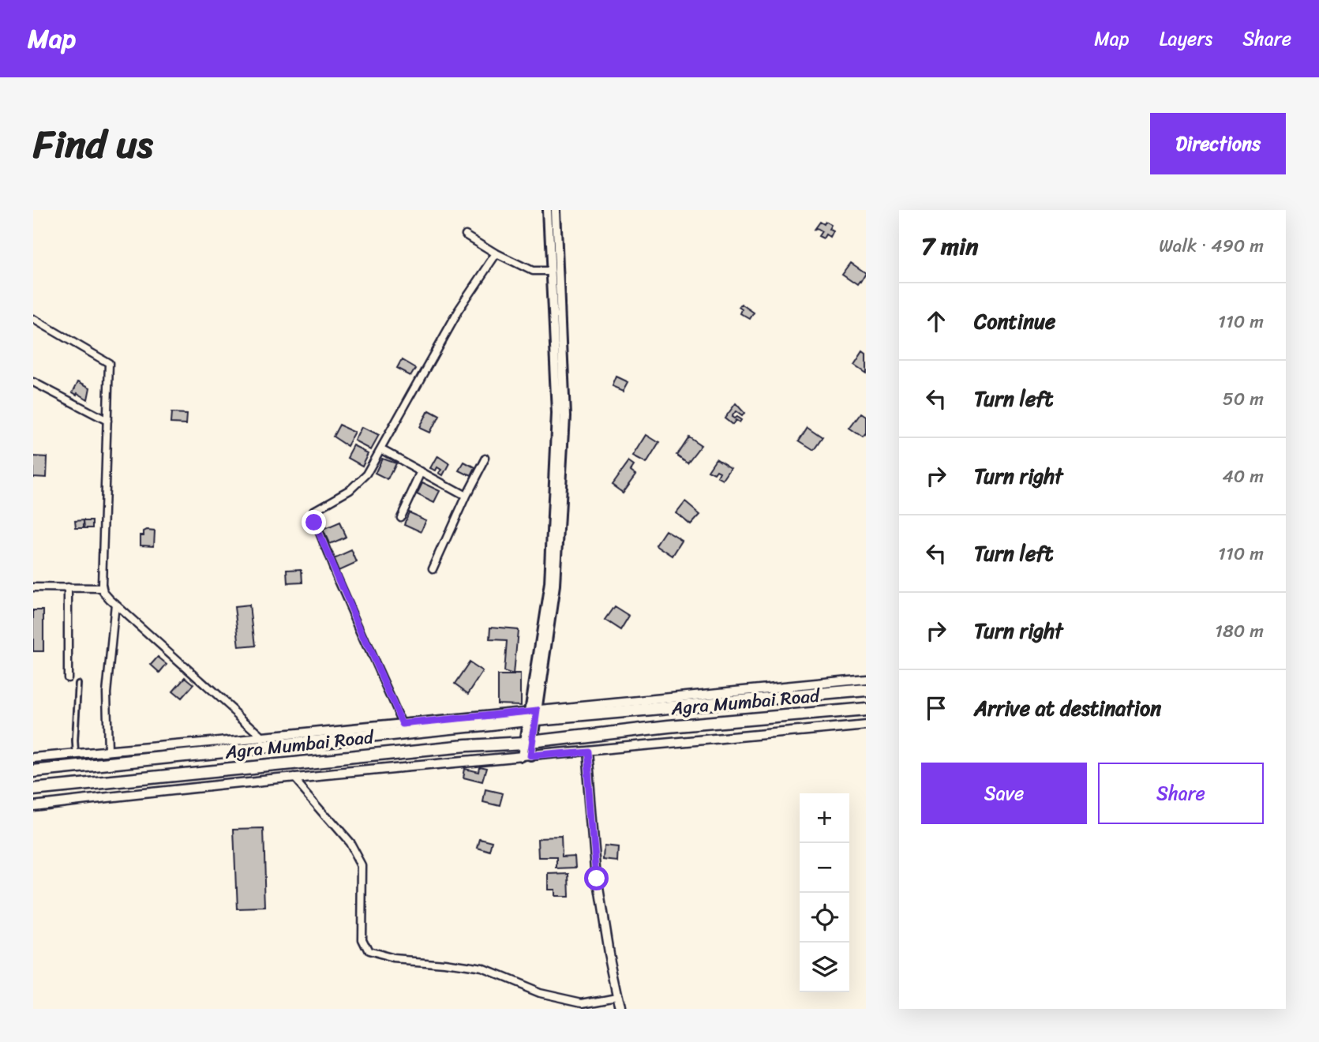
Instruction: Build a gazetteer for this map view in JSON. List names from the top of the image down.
{
  "streets": {
    "highway": ["Agra Mumbai Road"]
  },
  "page": {
    "header": "Map",
    "nav": ["Map", "Layers", "Share"],
    "title": "Find us",
    "buttons": [
      "Directions",
      ["Save", "Share"]
    ],
    "heading": ["7 min", "Walk · 490 m"],
    "list": [
      ["Continue", "110 m"],
      ["Turn left", "50 m"],
      ["Turn right", "40 m"],
      ["Turn left", "110 m"],
      ["Turn right", "180 m"],
      "Arrive at destination"
    ],
    "map_buttons": ["+", "−"]
  }
}
